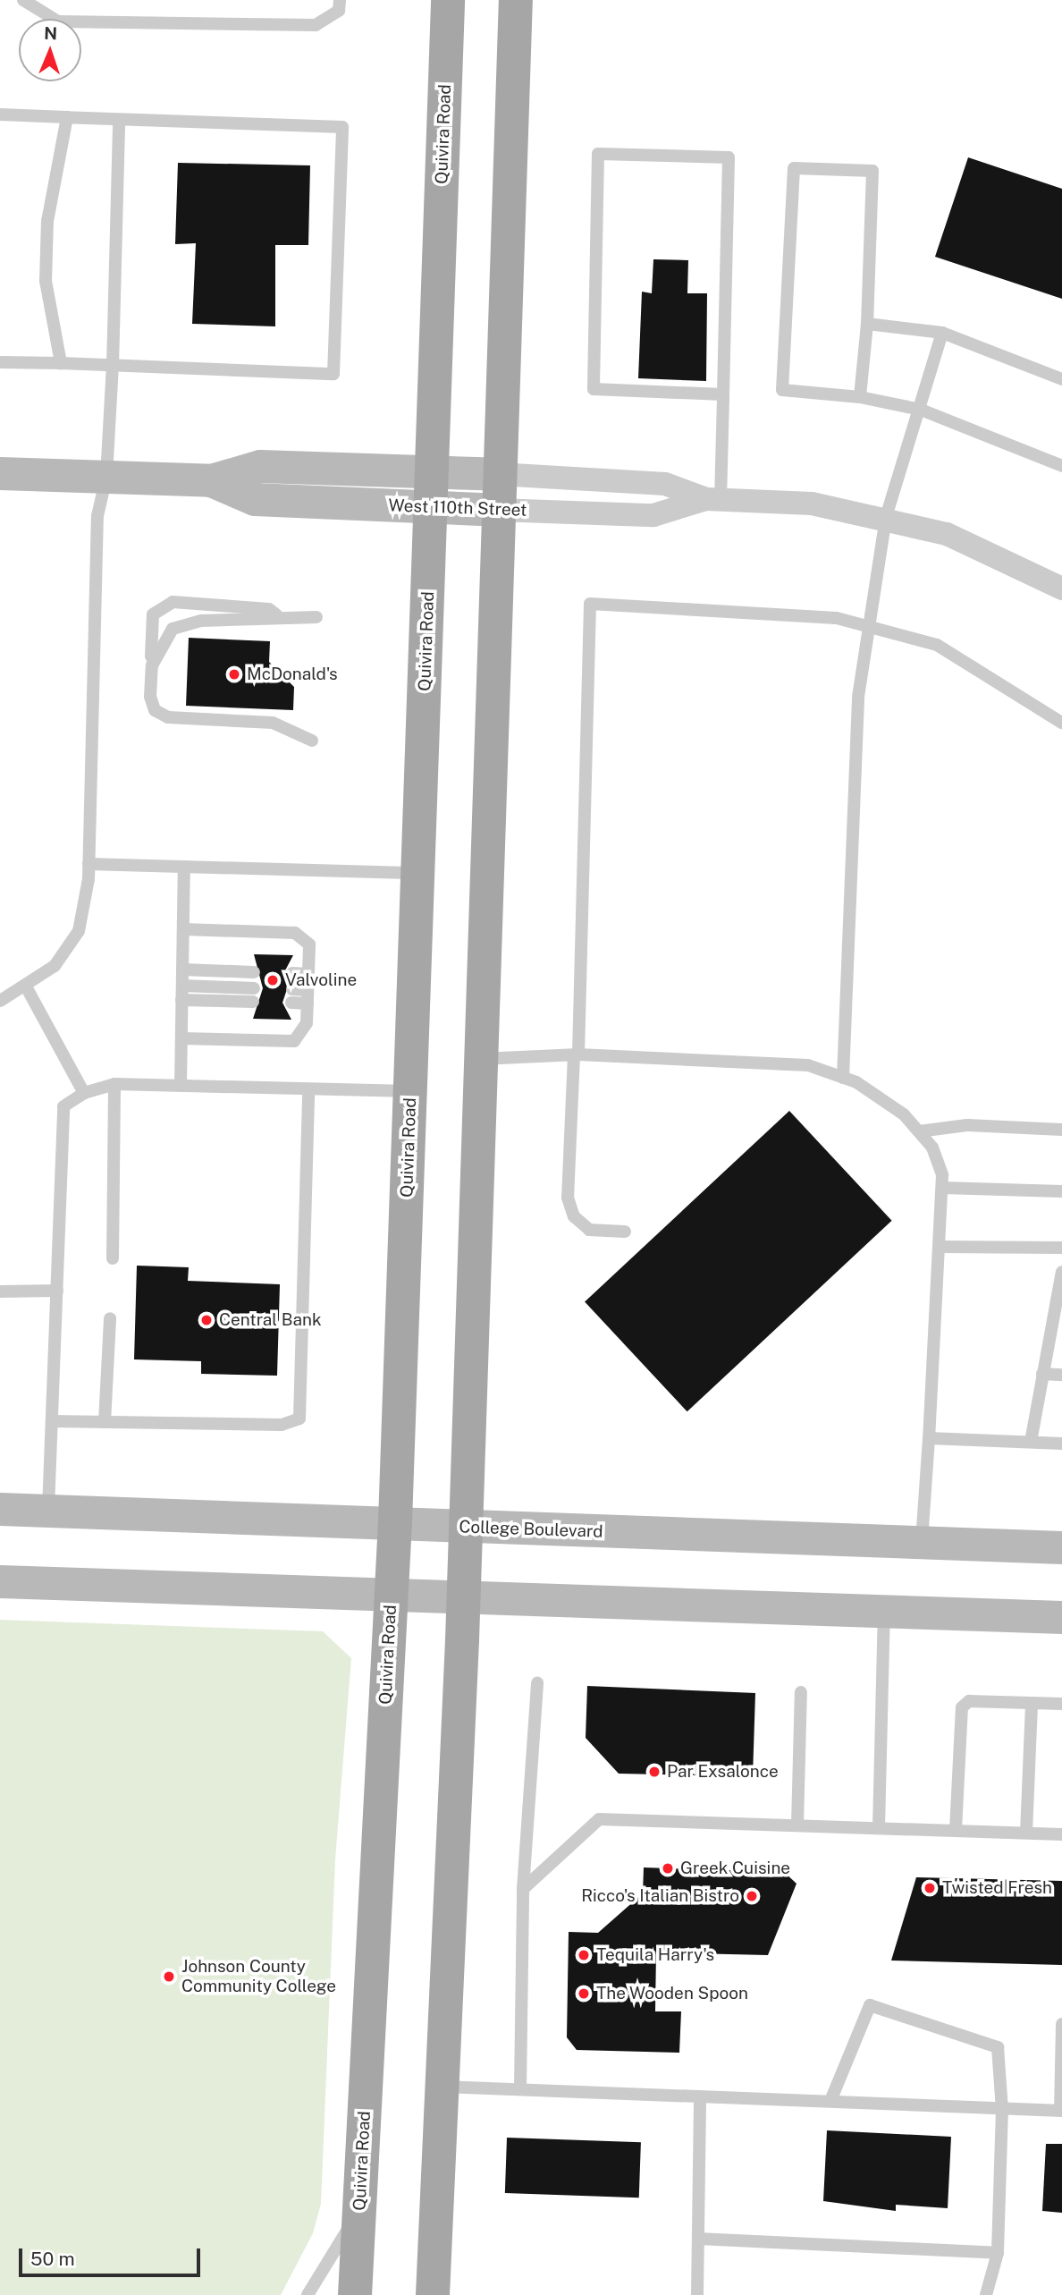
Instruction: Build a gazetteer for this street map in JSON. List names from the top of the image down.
{
  "streets": {
    "main road": ["Quivira Road", "West 110th Street", "College Boulevard"]
  },
  "crossings": [
    ["Quivira Road", "West 110th Street"],
    ["Quivira Road", "College Boulevard"]
  ],
  "places": [
    "McDonald's",
    "Valvoline",
    "Central Bank",
    "Par Exsalonce",
    "Greek Cuisine",
    "Twisted Fresh",
    "Ricco's Italian Bistro",
    "Tequila Harry's",
    "Johnson County Community College",
    "The Wooden Spoon"
  ],
  "scale_bar": "50 m",
  "north": "top"
}
